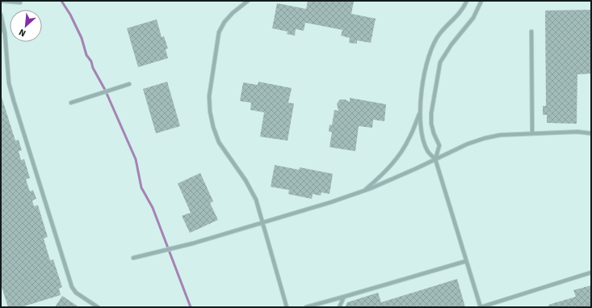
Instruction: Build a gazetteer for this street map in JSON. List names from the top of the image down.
{
  "north": "bottom left"
}
